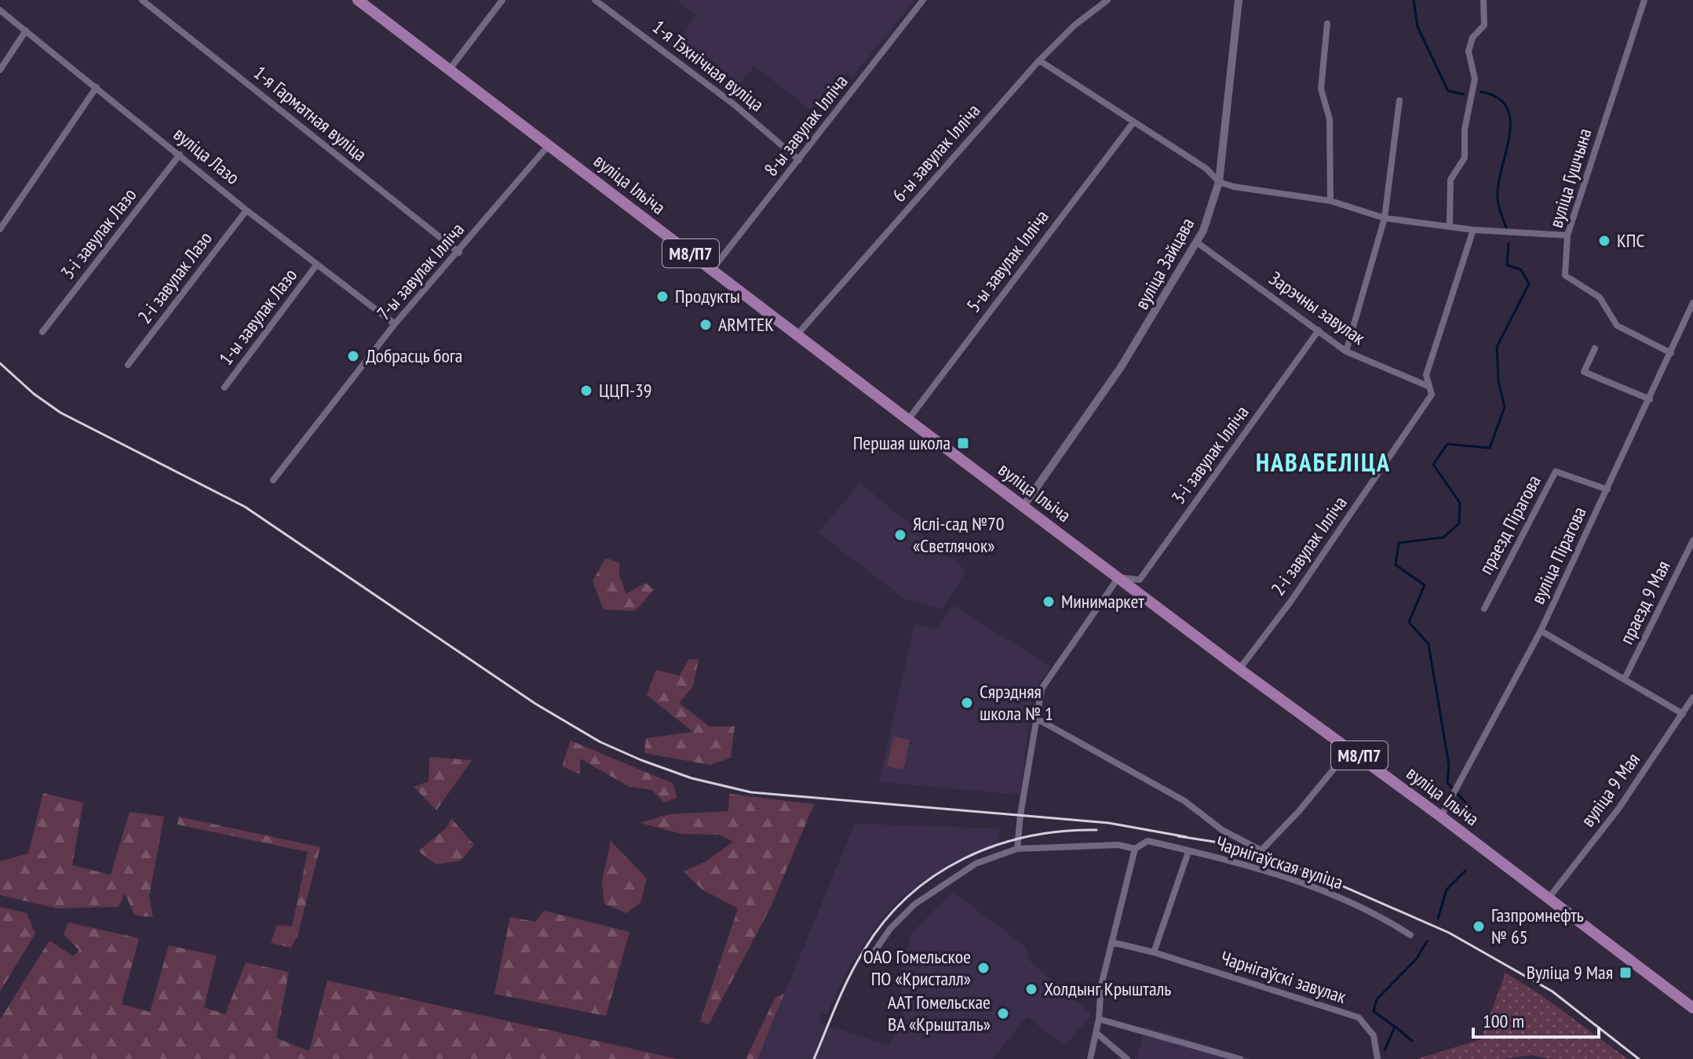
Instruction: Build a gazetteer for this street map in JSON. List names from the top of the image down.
{
  "streets": {
    "main road": ["вуліца Ільіча", "М8/П7"],
    "street": [
      "1-я Тэхнічная вуліца",
      "1-я Гарматная вуліца",
      "8-ы завулак Ілліча",
      "6-ы завулак Ілліча",
      "вуліца Лазо",
      "вуліца Гушчына",
      "3-і завулак Лазо",
      "5-ы завулак Ілліча",
      "вуліца Зайцава",
      "7-ы завулак Ілліча",
      "2-і завулак Лазо",
      "Зарэчны завулак",
      "1-ы завулак Лазо",
      "3-і завулак Ілліча",
      "праезд Пірагова",
      "2-і завулак Ілліча",
      "вуліца Пірагова",
      "праезд 9 Мая",
      "вуліца 9 Мая",
      "Чарнігаўская вуліца",
      "Чарнігаўскі завулак"
    ]
  },
  "crossings": [
    ["1-я Тэхнічная вуліца", "8-ы завулак Ілліча"],
    ["1-я Гарматная вуліца", "7-ы завулак Ілліча"],
    ["8-ы завулак Ілліча", "вуліца Ільіча"],
    ["6-ы завулак Ілліча", "вуліца Ільіча"],
    ["вуліца Лазо", "3-і завулак Лазо"],
    ["вуліца Лазо", "7-ы завулак Ілліча"],
    ["вуліца Лазо", "2-і завулак Лазо"],
    ["вуліца Лазо", "1-ы завулак Лазо"],
    ["вуліца Гушчына", "вуліца Пірагова"],
    ["вуліца Ільіча", "5-ы завулак Ілліча"],
    ["вуліца Ільіча", "вуліца Зайцава"],
    ["вуліца Ільіча", "7-ы завулак Ілліча"],
    ["вуліца Ільіча", "3-і завулак Ілліча"],
    ["вуліца Ільіча", "2-і завулак Ілліча"],
    ["вуліца Ільіча", "вуліца Пірагова"],
    ["вуліца Ільіча", "вуліца 9 Мая"],
    ["вуліца Зайцава", "Зарэчны завулак"],
    ["Зарэчны завулак", "3-і завулак Ілліча"],
    ["Зарэчны завулак", "2-і завулак Ілліча"],
    ["праезд Пірагова", "вуліца Пірагова"]
  ],
  "districts": ["НАВАБЕЛІЦА"],
  "places": {
    "other": [
      "КПС",
      "Продукты",
      "ARMTEK",
      "Добрасць бога",
      "ЦЦП-39",
      "Яслі-сад №70 «Светлячок»",
      "Минимаркет",
      "Сярэдняя школа № 1",
      "Газпромнефть № 65",
      "ОАО Гомельское ПО «Кристалл»",
      "Холдынг Крышталь",
      "ААТ Гомельскае ВА «Крышталь»"
    ],
    "transit": ["Першая школа", "Вуліца 9 Мая"]
  },
  "scale_bar": "100 m"
}
